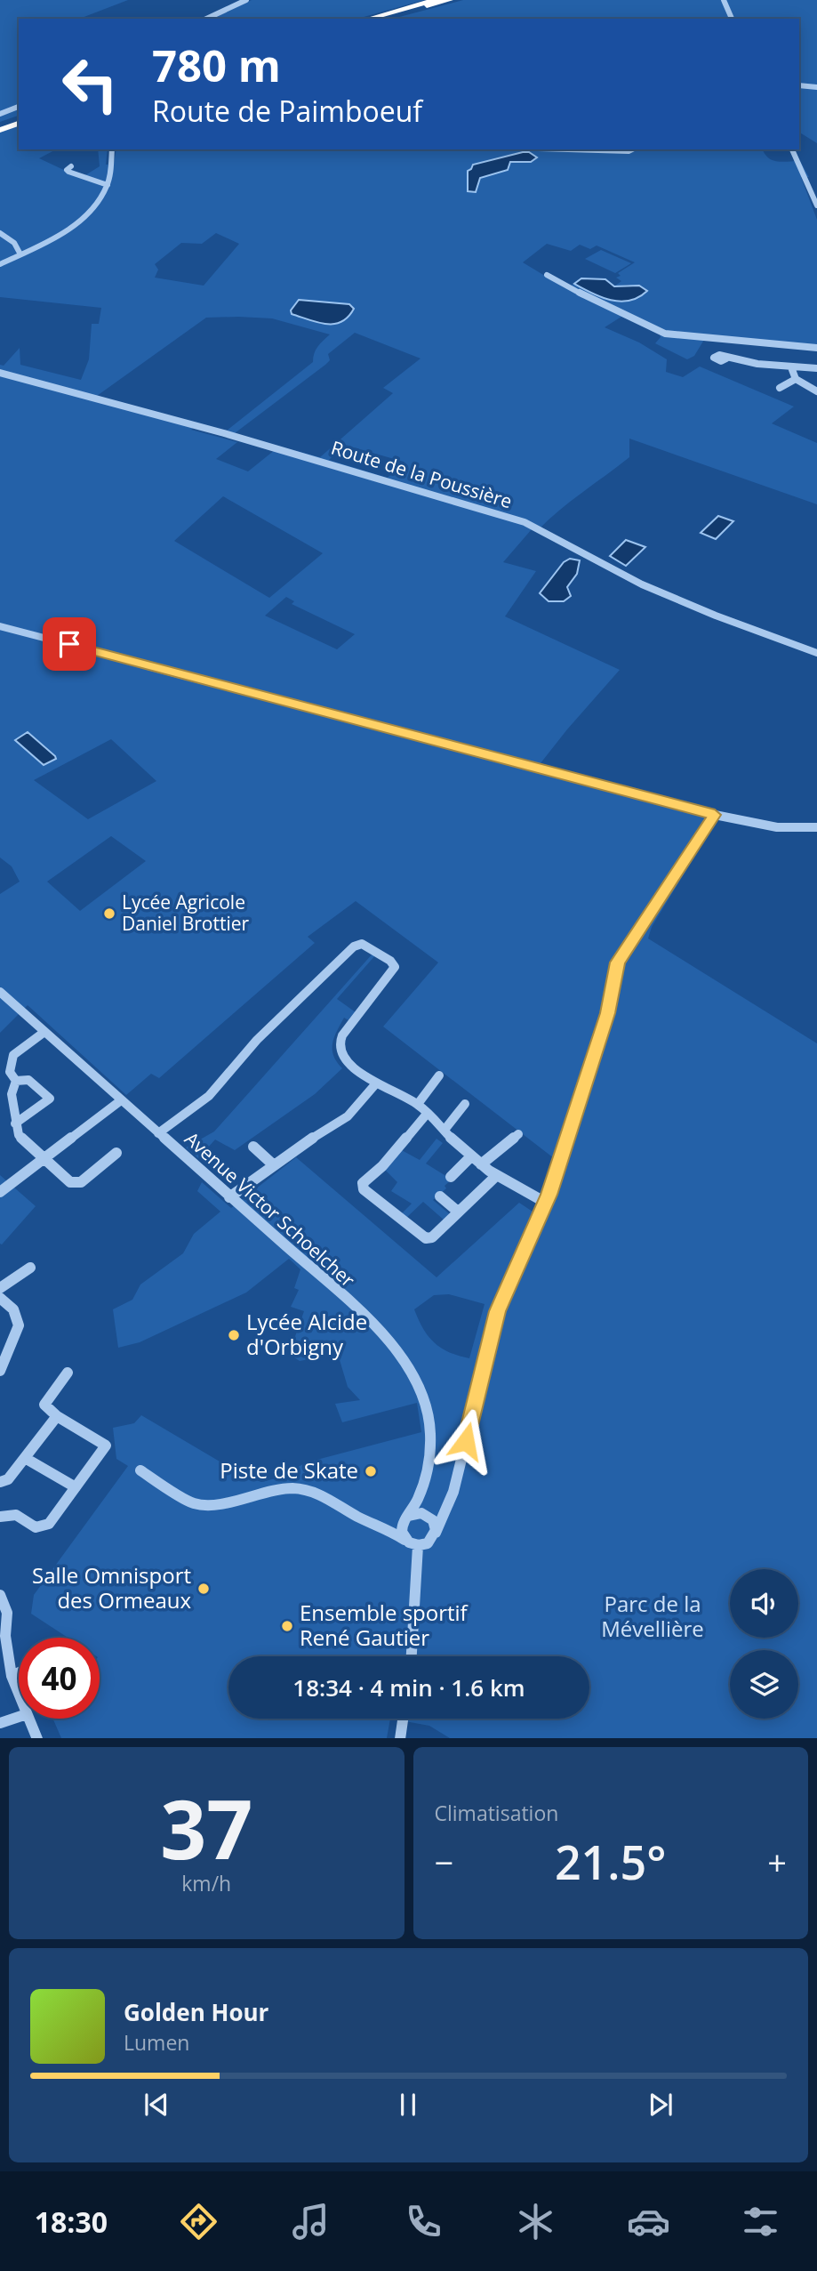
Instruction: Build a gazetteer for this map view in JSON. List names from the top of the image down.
{
  "streets": {
    "street": ["Route de la Poussière", "Avenue Victor Schoelcher"]
  },
  "parks": ["Parc de la Mévellière"],
  "places": [
    "Lycée Agricole Daniel Brottier",
    "Lycée Alcide d'Orbigny",
    "Piste de Skate",
    "Salle Omnisport des Ormeaux",
    "Ensemble sportif René Gautier"
  ],
  "page": {
    "turn": ["780 m", "Route de Paimboeuf"],
    "limit": "40",
    "trip": "18:34 · 4 min · 1.6 km",
    "tile": [
      ["37", "km/h"],
      "Climatisation"
    ],
    "heat": ["−", "21.5°", "+"],
    "song": ["Golden Hour", "Lumen"],
    "tabs": "18:30"
  }
}
